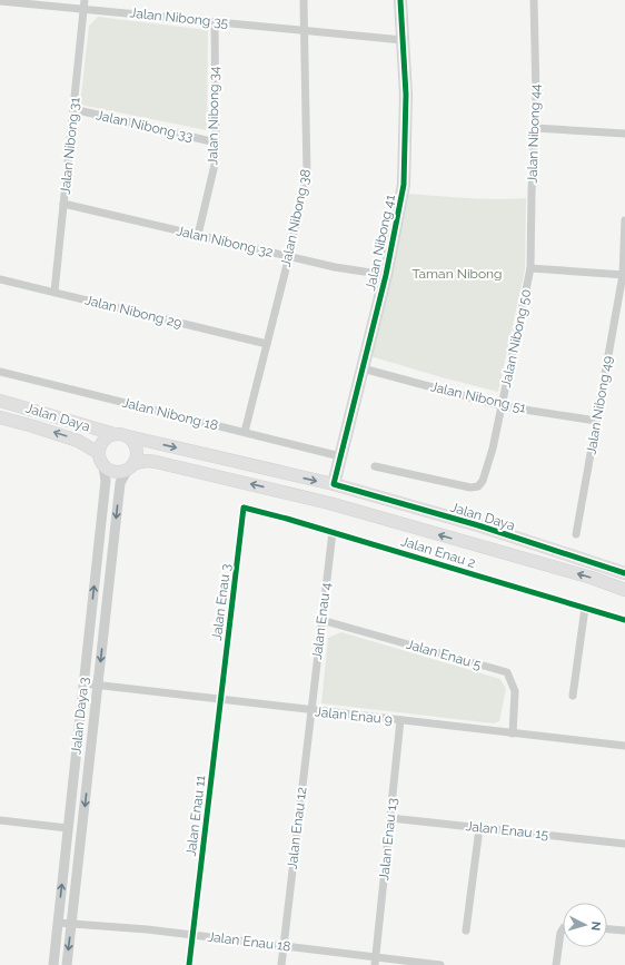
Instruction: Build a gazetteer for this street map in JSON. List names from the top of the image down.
{
  "streets": {
    "main road": ["Jalan Nibong 41", "Jalan Daya"],
    "street": [
      "Jalan Nibong 35",
      "Jalan Nibong 34",
      "Jalan Nibong 33",
      "Jalan Nibong 44",
      "Jalan Nibong 31",
      "Jalan Nibong 38",
      "Jalan Nibong 32",
      "Jalan Nibong 29",
      "Jalan Nibong 50",
      "Jalan Nibong 51",
      "Jalan Nibong 49",
      "Jalan Nibong 18",
      "Jalan Enau 2",
      "Jalan Enau 3",
      "Jalan Enau 4",
      "Jalan Enau 5",
      "Jalan Daya 3",
      "Jalan Enau 9",
      "Jalan Enau 11",
      "Jalan Enau 12",
      "Jalan Enau 15",
      "Jalan Enau 13",
      "Jalan Enau 18"
    ]
  },
  "crossings": [
    ["Jalan Nibong 35", "Jalan Nibong 34"],
    ["Jalan Nibong 35", "Jalan Nibong 31"],
    ["Jalan Nibong 35", "Jalan Nibong 38"],
    ["Jalan Nibong 35", "Jalan Nibong 41"],
    ["Jalan Nibong 34", "Jalan Nibong 33"],
    ["Jalan Nibong 34", "Jalan Nibong 32"],
    ["Jalan Nibong 33", "Jalan Nibong 31"],
    ["Jalan Nibong 44", "Jalan Nibong 50"],
    ["Jalan Nibong 31", "Jalan Nibong 32"],
    ["Jalan Nibong 31", "Jalan Nibong 29"],
    ["Jalan Nibong 38", "Jalan Nibong 32"],
    ["Jalan Nibong 38", "Jalan Nibong 29"],
    ["Jalan Nibong 38", "Jalan Nibong 18"],
    ["Jalan Nibong 32", "Jalan Nibong 41"],
    ["Jalan Nibong 41", "Jalan Nibong 51"],
    ["Jalan Nibong 41", "Jalan Nibong 18"],
    ["Jalan Nibong 41", "Jalan Daya"],
    ["Jalan Nibong 50", "Jalan Nibong 51"],
    ["Jalan Nibong 51", "Jalan Nibong 49"],
    ["Jalan Daya", "Jalan Daya 3"],
    ["Jalan Enau 2", "Jalan Enau 3"],
    ["Jalan Enau 2", "Jalan Enau 4"],
    ["Jalan Enau 3", "Jalan Enau 9"],
    ["Jalan Enau 3", "Jalan Enau 11"],
    ["Jalan Enau 4", "Jalan Enau 5"],
    ["Jalan Enau 4", "Jalan Enau 9"],
    ["Jalan Enau 4", "Jalan Enau 12"],
    ["Jalan Enau 5", "Jalan Enau 9"],
    ["Jalan Daya 3", "Jalan Enau 9"],
    ["Jalan Daya 3", "Jalan Enau 18"],
    ["Jalan Enau 9", "Jalan Enau 11"],
    ["Jalan Enau 9", "Jalan Enau 12"],
    ["Jalan Enau 9", "Jalan Enau 13"],
    ["Jalan Enau 11", "Jalan Enau 18"],
    ["Jalan Enau 12", "Jalan Enau 18"],
    ["Jalan Enau 15", "Jalan Enau 13"],
    ["Jalan Enau 13", "Jalan Enau 18"]
  ],
  "parks": ["Taman Nibong"],
  "north": "right"
}
